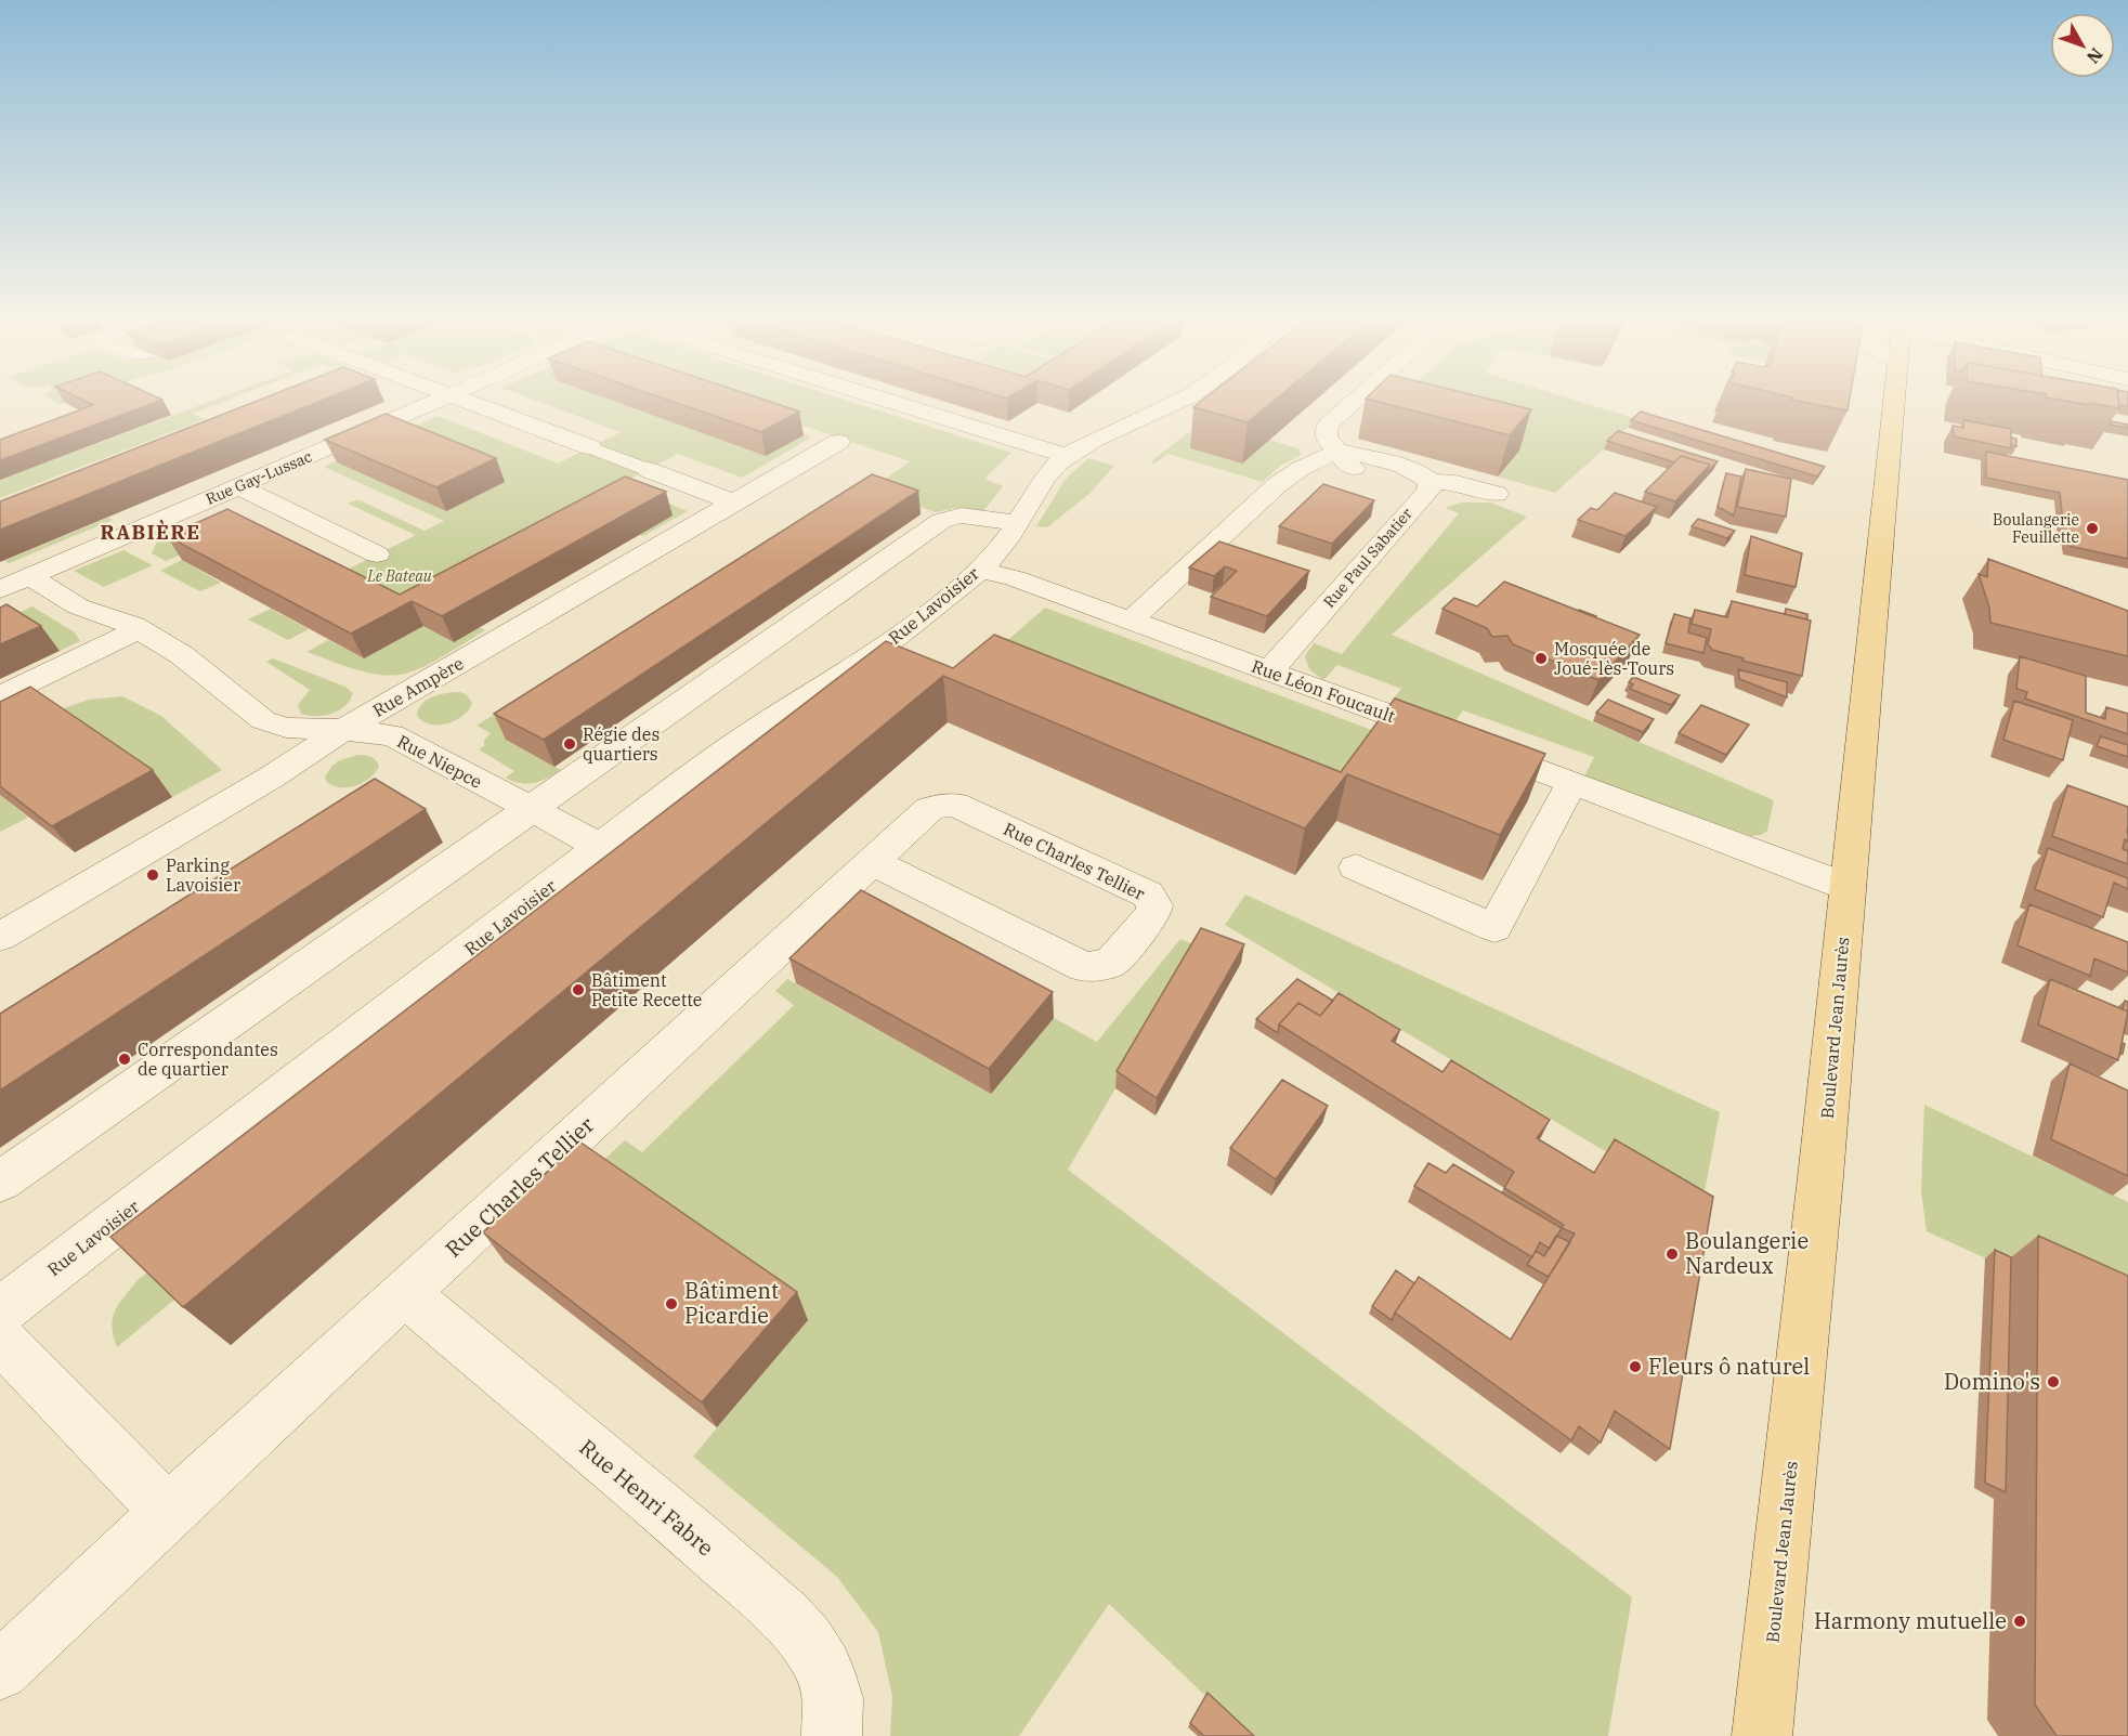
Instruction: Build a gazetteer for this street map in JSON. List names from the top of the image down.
{
  "streets": {
    "main road": ["Boulevard Jean Jaurès"],
    "street": [
      "Rue Gay-Lussac",
      "Rue Paul Sabatier",
      "Rue Lavoisier",
      "Rue Ampère",
      "Rue Léon Foucault",
      "Rue Niepce",
      "Rue Charles Tellier",
      "Rue Henri Fabre"
    ]
  },
  "crossings": [
    ["Rue Gay-Lussac", "Rue Niepce"],
    ["Rue Paul Sabatier", "Rue Léon Foucault"],
    ["Rue Lavoisier", "Rue Léon Foucault"],
    ["Rue Lavoisier", "Rue Niepce"],
    ["Rue Ampère", "Rue Niepce"],
    ["Rue Léon Foucault", "Boulevard Jean Jaurès"],
    ["Rue Charles Tellier", "Rue Henri Fabre"]
  ],
  "districts": ["RABIÈRE"],
  "parks": ["Le Bateau"],
  "places": [
    "Boulangerie Feuillette",
    "Mosquée de Joué-lès-Tours",
    "Régie des quartiers",
    "Parking Lavoisier",
    "Bâtiment Petite Recette",
    "Correspondantes de quartier",
    "Boulangerie Nardeux",
    "Bâtiment Picardie",
    "Fleurs ô naturel",
    "Domino's",
    "Harmony mutuelle"
  ],
  "north": "bottom right"
}
